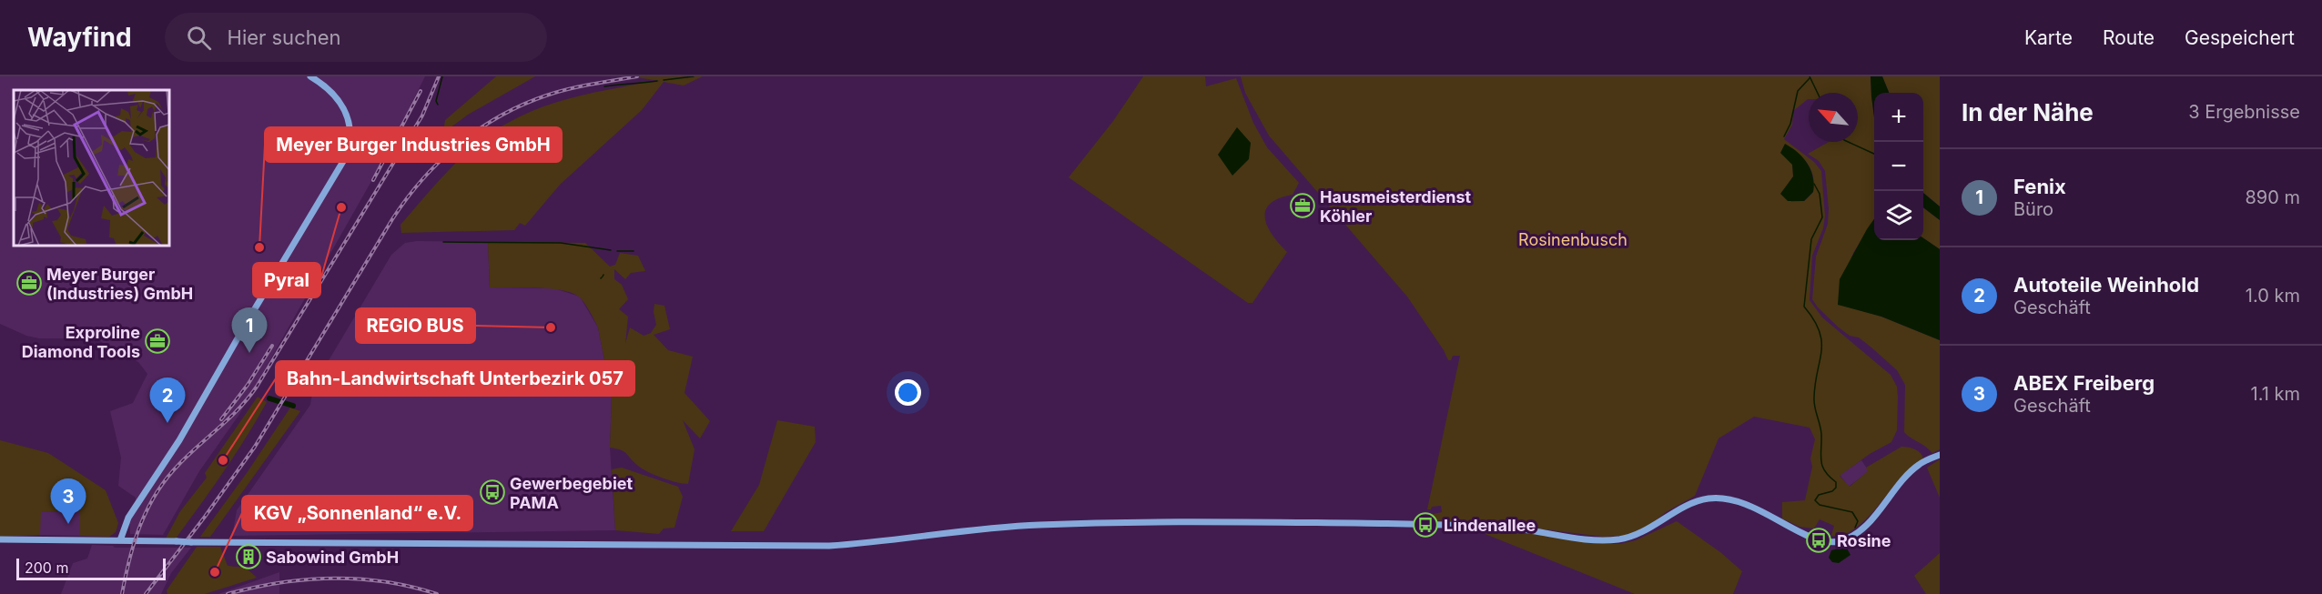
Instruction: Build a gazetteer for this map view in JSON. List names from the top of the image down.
{
  "parks": ["Rosinenbusch"],
  "places": {
    "office": ["Hausmeisterdienst Köhler", "Meyer Burger (Industries) GmbH", "Exproline Diamond Tools"],
    "other": [
      "Pyral",
      "Meyer Burger Industries GmbH",
      "REGIO BUS",
      "Bahn-Landwirtschaft Unterbezirk 057",
      "KGV „Sonnenland“ e.V."
    ],
    "bus stop": ["Gewerbegebiet PAMA", "Lindenallee", "Rosine"],
    "building": ["Sabowind GmbH"]
  },
  "scale_bar": "200 m",
  "north": "top left",
  "page": {
    "header": "Wayfind",
    "search": "Hier suchen",
    "nav": ["Karte", "Route", "Gespeichert"],
    "heading": ["In der Nähe", "3 Ergebnisse"],
    "map_buttons": ["+", "−"],
    "list": [
      {
        "mark": "1",
        "name": "Fenix",
        "note": "Büro",
        "value": "890 m"
      },
      {
        "mark": "2",
        "name": "Autoteile Weinhold",
        "note": "Geschäft",
        "value": "1.0 km"
      },
      {
        "mark": "3",
        "name": "ABEX Freiberg",
        "note": "Geschäft",
        "value": "1.1 km"
      }
    ],
    "pins": ["1", "2", "3"],
    "scale": "200 m"
  }
}
